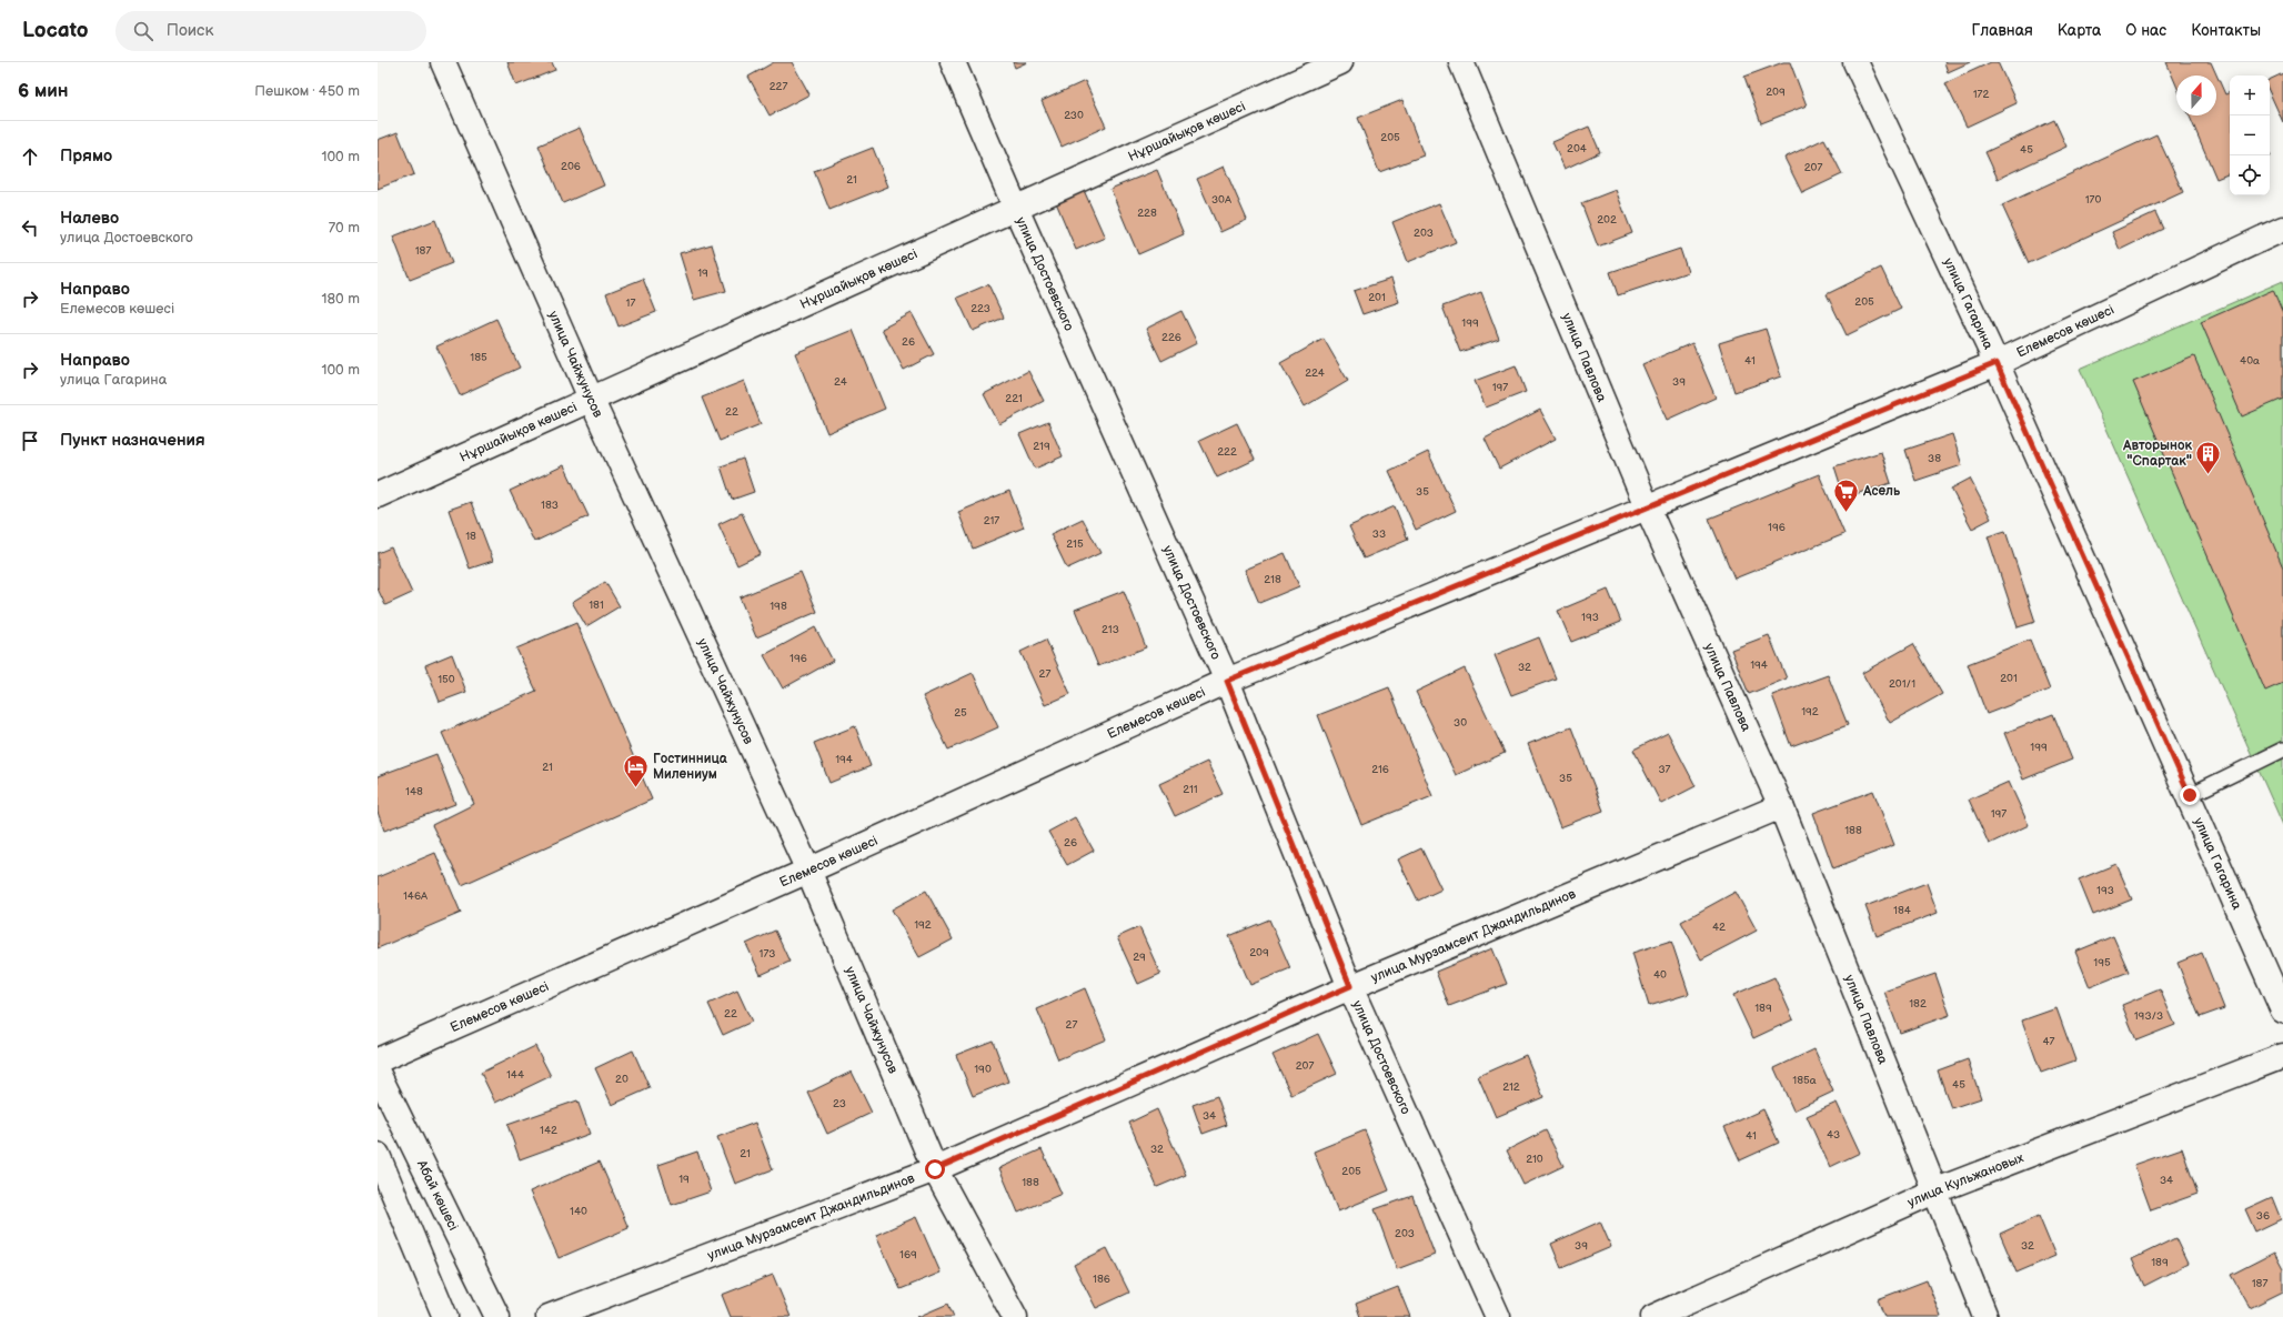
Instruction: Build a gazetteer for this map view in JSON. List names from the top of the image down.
{
  "streets": {
    "street": [
      "Нұршайықов көшесі",
      "улица Достоевского",
      "улица Гагарина",
      "Елемесов көшесі",
      "улица Павлова",
      "улица Чайжунусов",
      "улица Мурзамсеит Джандильдинов",
      "улица Кульжановых",
      "Абай көшесі"
    ]
  },
  "crossings": [
    ["Нұршайықов көшесі", "улица Достоевского"],
    ["Нұршайықов көшесі", "улица Чайжунусов"],
    ["улица Достоевского", "Елемесов көшесі"],
    ["улица Достоевского", "улица Мурзамсеит Джандильдинов"],
    ["улица Гагарина", "Елемесов көшесі"],
    ["Елемесов көшесі", "улица Павлова"],
    ["Елемесов көшесі", "улица Чайжунусов"],
    ["улица Павлова", "улица Мурзамсеит Джандильдинов"],
    ["улица Павлова", "улица Кульжановых"],
    ["улица Чайжунусов", "улица Мурзамсеит Джандильдинов"]
  ],
  "places": {
    "building": ["Авторынок \"Спартак\""],
    "supermarket": ["Асель"],
    "hotel": ["Гостинница Милениум"]
  },
  "house_numbers": [
    "227",
    "209",
    "172",
    "230",
    "205",
    "204",
    "45",
    "206",
    "207",
    "21",
    "30А",
    "170",
    "228",
    "202",
    "203",
    "187",
    "19",
    "201",
    "205",
    "17",
    "223",
    "199",
    "226",
    "26",
    "185",
    "41",
    "40а",
    "224",
    "24",
    "39",
    "197",
    "221",
    "22",
    "219",
    "222",
    "38",
    "35",
    "183",
    "217",
    "196",
    "33",
    "18",
    "215",
    "218",
    "181",
    "198",
    "193",
    "213",
    "196",
    "194",
    "32",
    "27",
    "201",
    "150",
    "201/1",
    "192",
    "25",
    "30",
    "199",
    "194",
    "21",
    "216",
    "37",
    "35",
    "211",
    "148",
    "197",
    "188",
    "26",
    "193",
    "146А",
    "184",
    "192",
    "42",
    "209",
    "173",
    "29",
    "195",
    "40",
    "182",
    "189",
    "22",
    "193/3",
    "27",
    "47",
    "207",
    "190",
    "144",
    "20",
    "185а",
    "45",
    "212",
    "23",
    "34",
    "142",
    "43",
    "41",
    "32",
    "21",
    "210",
    "205",
    "19",
    "34",
    "188",
    "140",
    "36",
    "203",
    "39",
    "32",
    "169",
    "189",
    "186",
    "187"
  ],
  "north": "top",
  "page": {
    "header": "Locato",
    "search": "Поиск",
    "nav": [
      "Главная",
      "Карта",
      "О нас",
      "Контакты"
    ],
    "heading": ["6 мин", "Пешком · 450 m"],
    "map_buttons": ["+", "−"],
    "list": [
      ["Прямо", "100 m"],
      ["Налево", "улица Достоевского", "70 m"],
      ["Направо", "Елемесов көшесі", "180 m"],
      ["Направо", "улица Гагарина", "100 m"],
      "Пункт назначения"
    ]
  }
}
